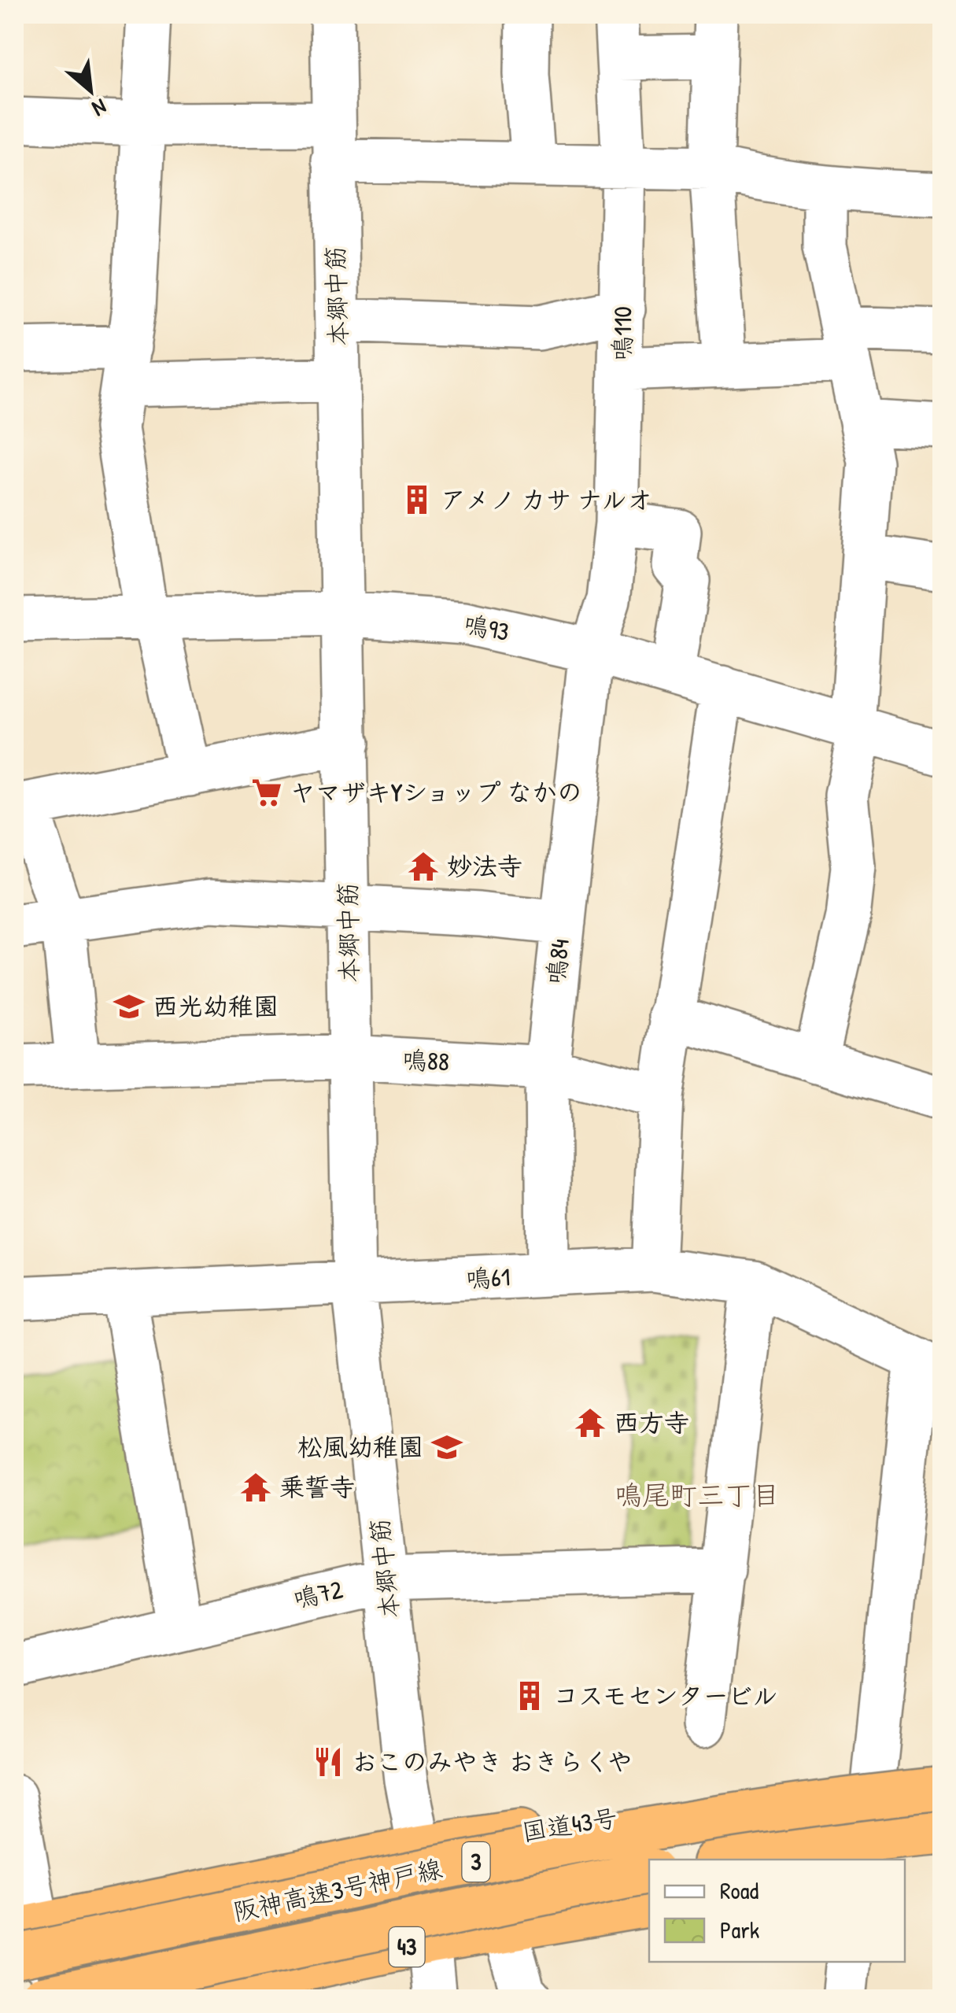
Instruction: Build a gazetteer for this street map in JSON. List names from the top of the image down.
{
  "streets": {
    "highway": [
      "国道43号",
      "3",
      "阪神高速3号神戸線",
      "43"
    ],
    "street": [
      "本郷中筋",
      "鳴110",
      "鳴93",
      "鳴84",
      "鳴88",
      "鳴61",
      "鳴72"
    ]
  },
  "crossings": [
    ["本郷中筋", "鳴93"],
    ["本郷中筋", "鳴88"],
    ["本郷中筋", "鳴61"],
    ["本郷中筋", "鳴72"],
    ["本郷中筋", "国道43号"],
    ["本郷中筋", "43"],
    ["鳴110", "鳴93"],
    ["鳴110", "鳴84"],
    ["鳴93", "鳴84"],
    ["鳴84", "鳴88"],
    ["鳴84", "鳴61"],
    ["国道43号", "阪神高速3号神戸線"]
  ],
  "districts": ["鳴尾町三丁目"],
  "places": {
    "building": ["アメノ カサ ナルオ", "コスモセンタービル"],
    "supermarket": ["ヤマザキYショップ なかの"],
    "temple": ["妙法寺", "西方寺", "乗誓寺"],
    "school or university": ["西光幼稚園", "松風幼稚園"],
    "restaurant": ["おこのみやき おきらくや"]
  },
  "legend": ["Road", "Park"],
  "north": "bottom right"
}
